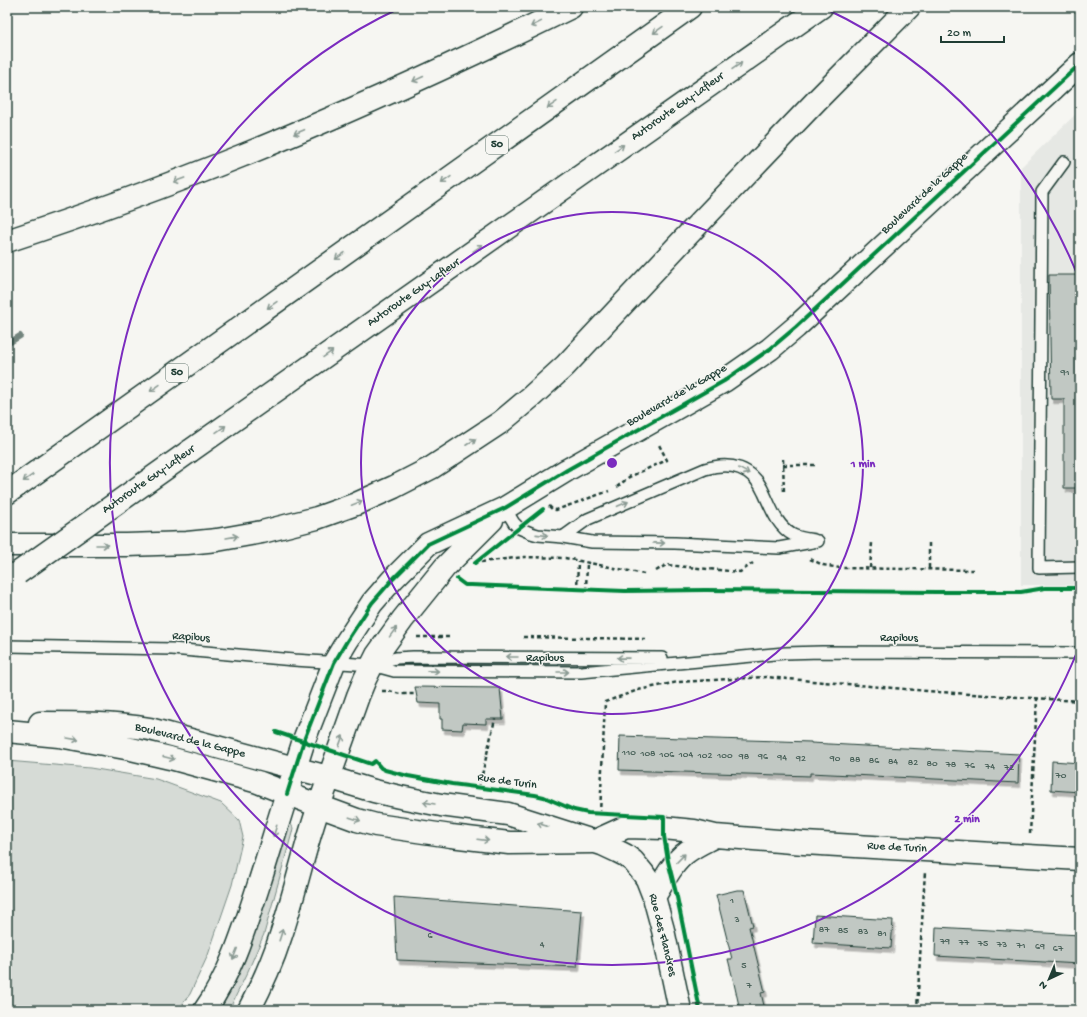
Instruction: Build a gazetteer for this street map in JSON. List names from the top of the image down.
{
  "streets": {
    "main road": [
      "Autoroute Guy-Lafleur",
      "50",
      "Boulevard de la Gappe",
      "Rue de Turin",
      "Rue des Flandres"
    ],
    "lane": ["Rapibus"]
  },
  "crossings": [
    ["Boulevard de la Gappe", "Rapibus"],
    ["Boulevard de la Gappe", "Rue de Turin"],
    ["Rue de Turin", "Rue des Flandres"]
  ],
  "house_numbers": [
    "91",
    "110",
    "108",
    "106",
    "104",
    "102",
    "100",
    "98",
    "96",
    "94",
    "92",
    "90",
    "88",
    "86",
    "84",
    "82",
    "80",
    "78",
    "76",
    "74",
    "72",
    "70",
    "1",
    "3",
    "87",
    "85",
    "83",
    "81",
    "6",
    "79",
    "77",
    "75",
    "4",
    "73",
    "71",
    "69",
    "67",
    "5",
    "7"
  ],
  "scale_bar": "20 m",
  "north": "bottom left",
  "rings": ["1 min", "2 min"]
}
